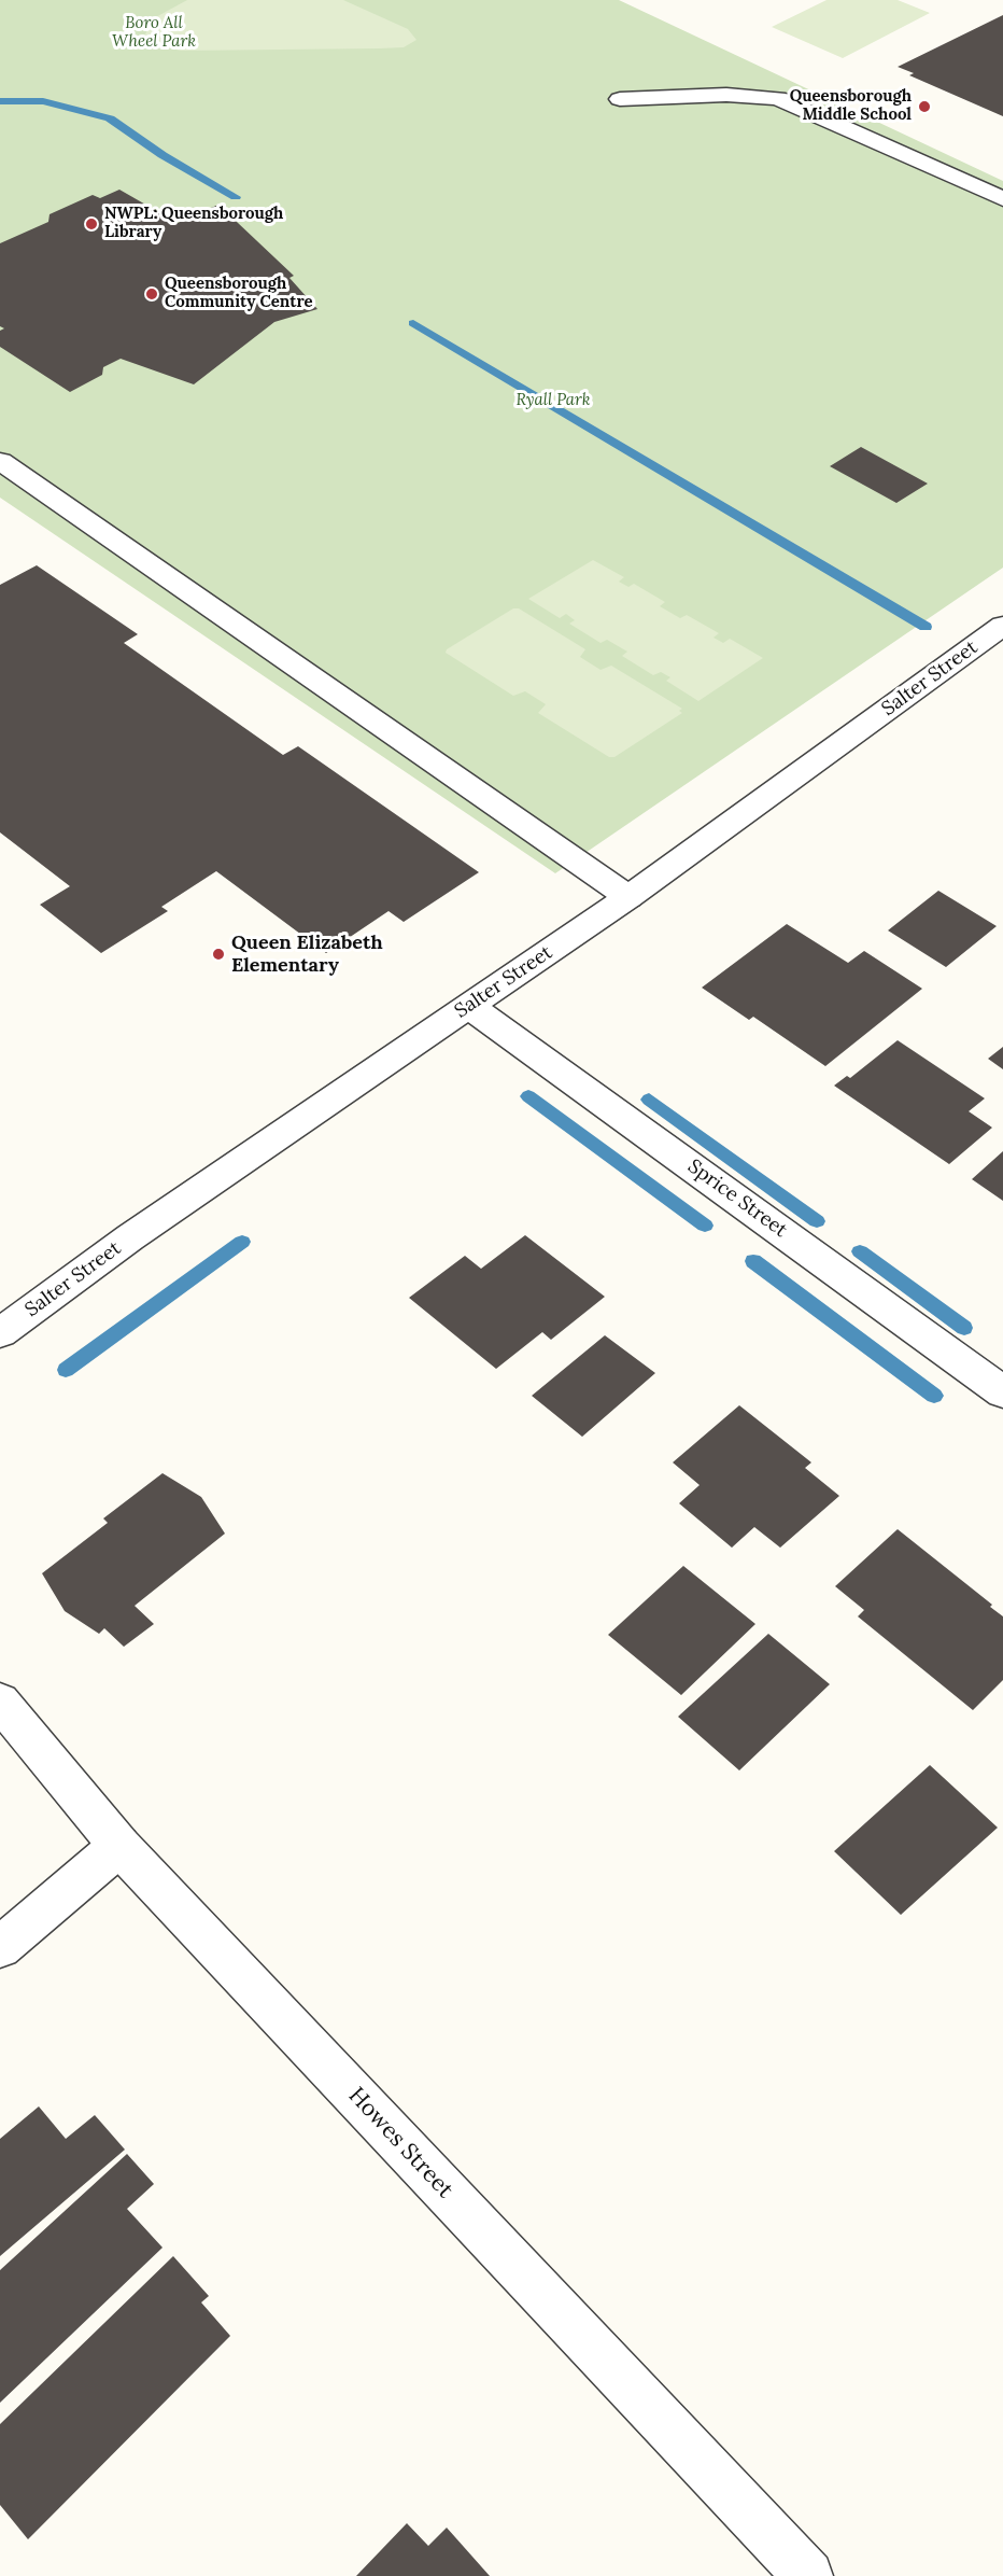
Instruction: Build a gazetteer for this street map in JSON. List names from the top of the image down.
{
  "streets": {
    "street": ["Salter Street", "Sprice Street", "Howes Street"]
  },
  "crossings": [
    ["Salter Street", "Sprice Street"]
  ],
  "parks": ["Boro All Wheel Park", "Ryall Park"],
  "places": [
    "Queensborough Middle School",
    "NWPL: Queensborough Library",
    "Queensborough Community Centre",
    "Queen Elizabeth Elementary"
  ]
}
